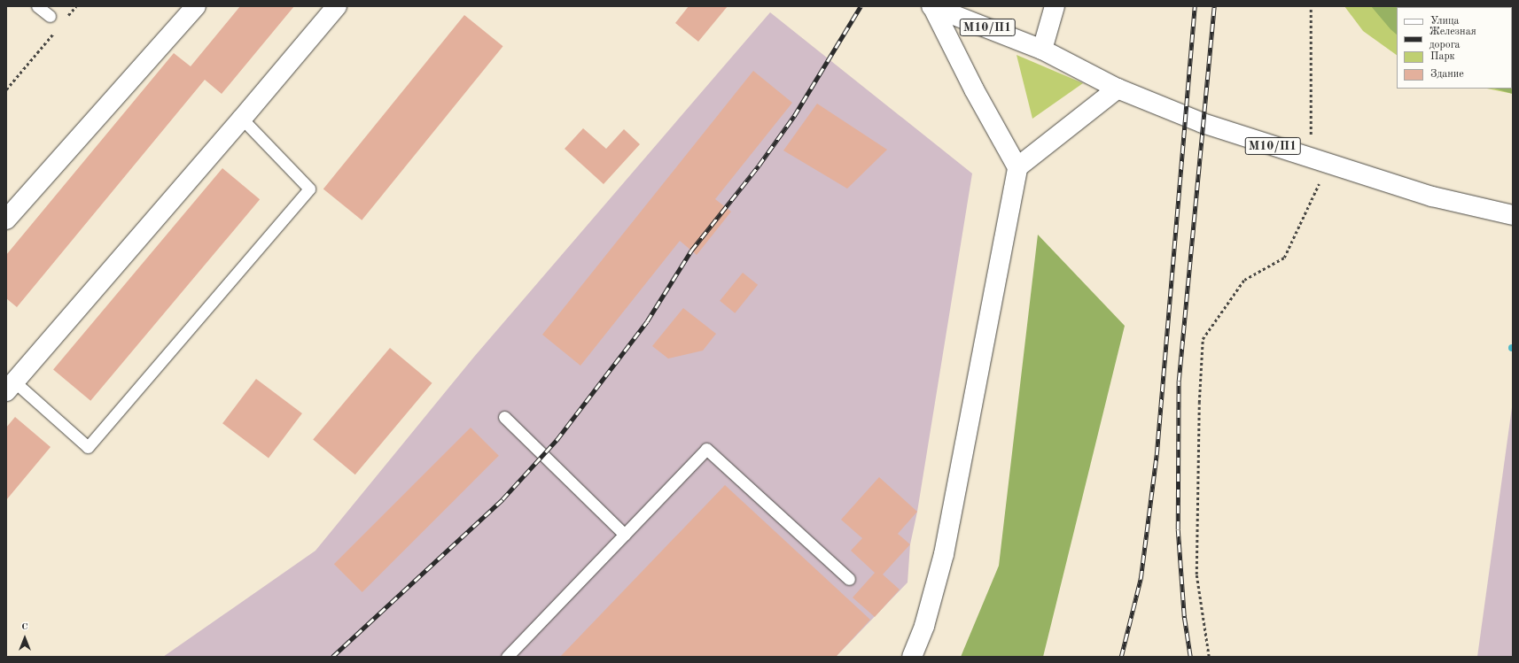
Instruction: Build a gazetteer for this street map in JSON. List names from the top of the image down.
{
  "streets": {
    "street": ["М10/П1"]
  },
  "legend": [
    "Улица",
    "Железная дорога",
    "Парк",
    "Здание"
  ],
  "north": "top"
}
